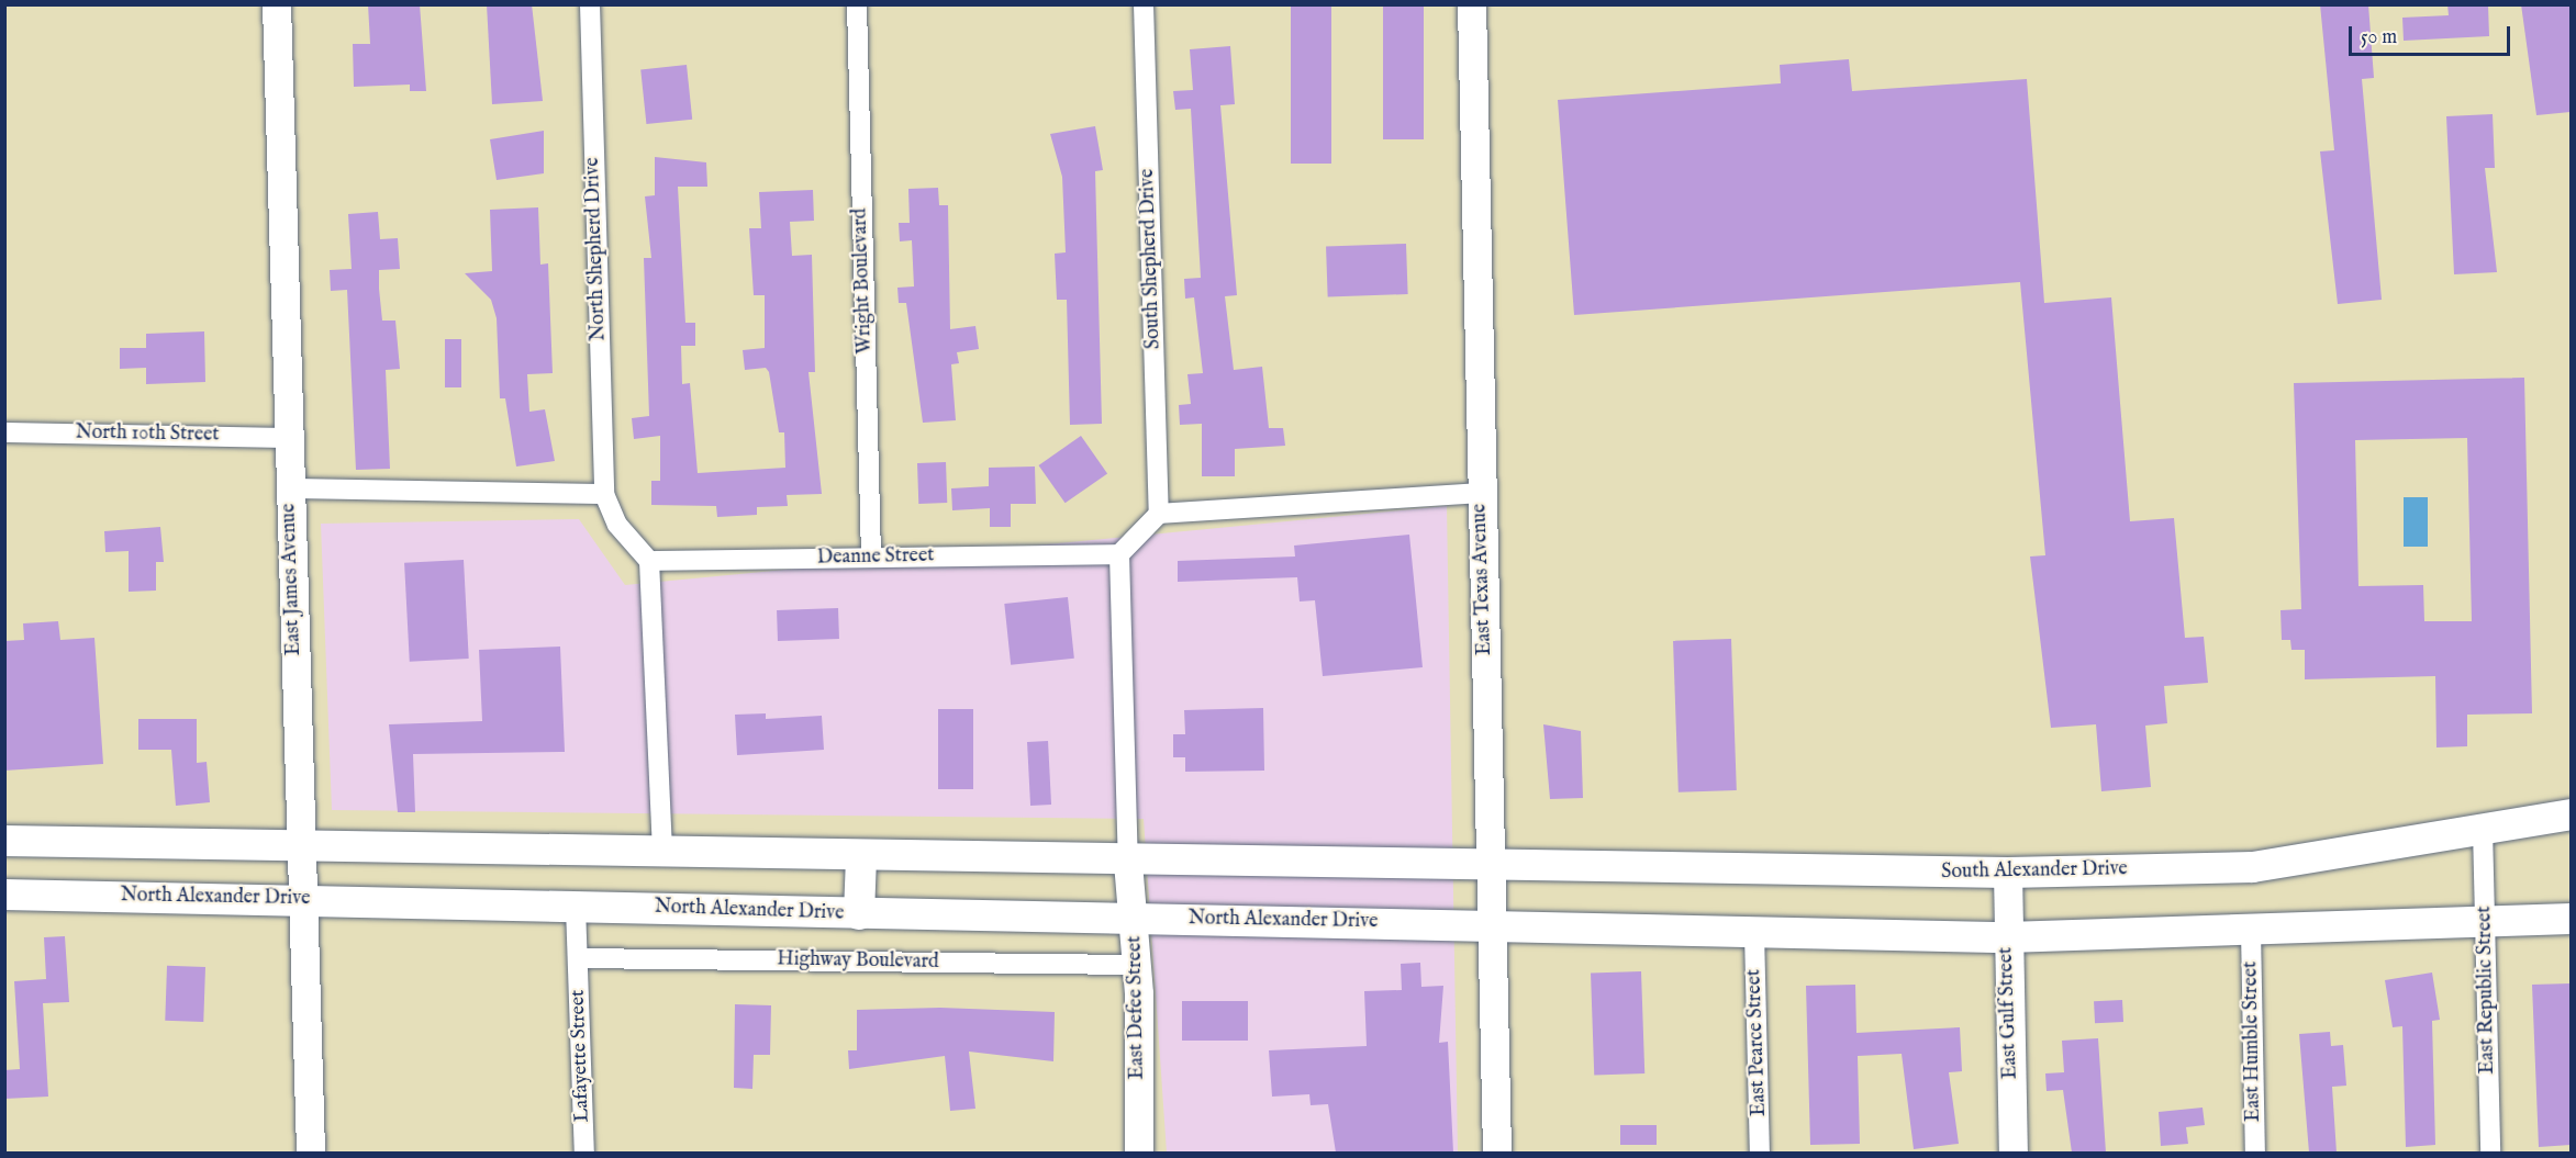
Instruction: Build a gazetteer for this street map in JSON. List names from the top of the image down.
{
  "streets": {
    "main road": ["South Alexander Drive", "North Alexander Drive"],
    "street": [
      "North Shepherd Drive",
      "South Shepherd Drive",
      "Wright Boulevard",
      "North 10th Street",
      "Deanne Street",
      "East James Avenue",
      "East Texas Avenue",
      "Highway Boulevard",
      "East Republic Street",
      "East Defee Street",
      "East Gulf Street",
      "East Humble Street",
      "East Pearce Street",
      "Lafayette Street"
    ]
  },
  "crossings": [
    ["Wright Boulevard", "Deanne Street"],
    ["North 10th Street", "East James Avenue"],
    ["East James Avenue", "North Alexander Drive"],
    ["East Texas Avenue", "South Alexander Drive"],
    ["East Texas Avenue", "North Alexander Drive"],
    ["South Alexander Drive", "East Republic Street"],
    ["South Alexander Drive", "East Gulf Street"],
    ["North Alexander Drive", "East Defee Street"],
    ["North Alexander Drive", "Lafayette Street"],
    ["Highway Boulevard", "East Defee Street"],
    ["Highway Boulevard", "Lafayette Street"]
  ],
  "scale_bar": "50 m"
}
